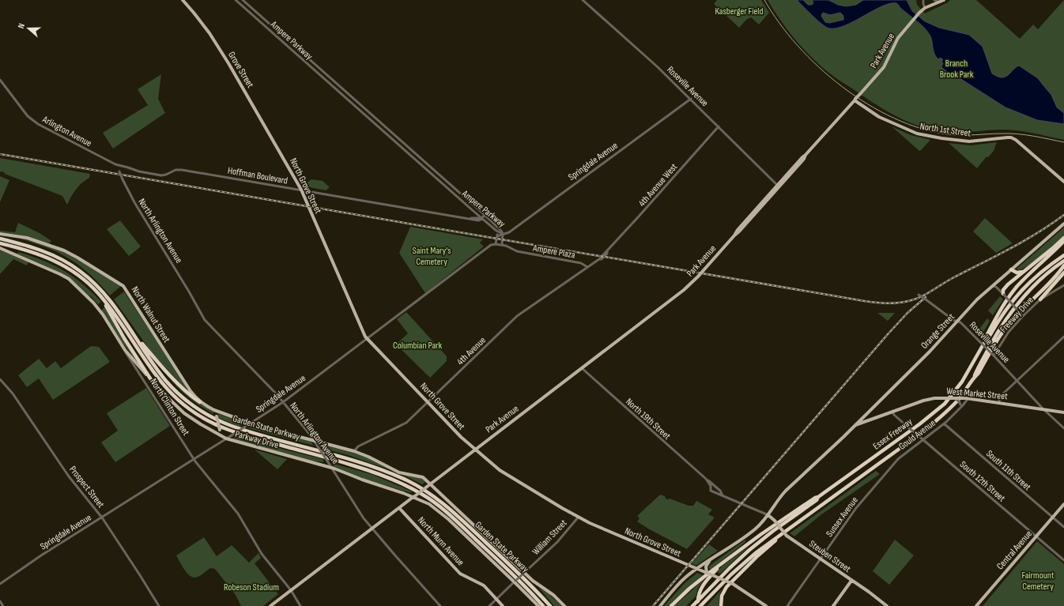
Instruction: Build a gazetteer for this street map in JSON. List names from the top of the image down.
{
  "streets": {
    "highway": ["Garden State Parkway", "Essex Freeway"],
    "main road": [
      "Park Avenue",
      "Grove Street",
      "North 1st Street",
      "North Grove Street",
      "North Walnut Street",
      "Orange Street",
      "West Market Street",
      "North Clinton Street",
      "Parkway Drive",
      "North Munn Avenue",
      "Central Avenue",
      "Steuben Street"
    ],
    "street": [
      "Ampere Parkway",
      "Roseville Avenue",
      "Arlington Avenue",
      "Springdale Avenue",
      "Hoffman Boulevard",
      "4th Avenue West",
      "North Arlington Avenue",
      "Ampere Plaza",
      "Freeway Drive",
      "4th Avenue",
      "North 19th Street",
      "Gould Avenue",
      "South 11th Street",
      "South 12th Street",
      "Prospect Street",
      "Sussex Avenue",
      "William Street"
    ]
  },
  "crossings": [
    ["Ampere Parkway", "Springdale Avenue"],
    ["Ampere Parkway", "Hoffman Boulevard"],
    ["Park Avenue", "Roseville Avenue"],
    ["Park Avenue", "North 1st Street"],
    ["Park Avenue", "North Grove Street"],
    ["Park Avenue", "North Arlington Avenue"],
    ["Park Avenue", "North Clinton Street"],
    ["Park Avenue", "North 19th Street"],
    ["Park Avenue", "Parkway Drive"],
    ["Park Avenue", "North Munn Avenue"],
    ["Grove Street", "North Grove Street"],
    ["Roseville Avenue", "Springdale Avenue"],
    ["Roseville Avenue", "4th Avenue West"],
    ["Roseville Avenue", "Freeway Drive"],
    ["Roseville Avenue", "Orange Street"],
    ["Roseville Avenue", "West Market Street"],
    ["Arlington Avenue", "Hoffman Boulevard"],
    ["Arlington Avenue", "North Arlington Avenue"],
    ["Springdale Avenue", "North Grove Street"],
    ["Springdale Avenue", "North Arlington Avenue"],
    ["Springdale Avenue", "North Walnut Street"],
    ["Springdale Avenue", "North Clinton Street"],
    ["Springdale Avenue", "Parkway Drive"],
    ["Springdale Avenue", "Prospect Street"],
    ["Hoffman Boulevard", "North Grove Street"],
    ["Hoffman Boulevard", "North Arlington Avenue"],
    ["4th Avenue West", "4th Avenue"],
    ["North Grove Street", "Orange Street"],
    ["North Grove Street", "4th Avenue"],
    ["North Grove Street", "William Street"],
    ["North Arlington Avenue", "Parkway Drive"],
    ["Ampere Plaza", "4th Avenue"],
    ["North Walnut Street", "Parkway Drive"],
    ["Orange Street", "West Market Street"],
    ["Orange Street", "Steuben Street"],
    ["4th Avenue", "Parkway Drive"],
    ["West Market Street", "Gould Avenue"],
    ["West Market Street", "South 12th Street"],
    ["North Clinton Street", "Parkway Drive"],
    ["Gould Avenue", "South 11th Street"],
    ["Gould Avenue", "South 12th Street"],
    ["Gould Avenue", "Sussex Avenue"],
    ["Parkway Drive", "William Street"],
    ["South 11th Street", "Central Avenue"],
    ["South 12th Street", "Central Avenue"],
    ["Sussex Avenue", "Steuben Street"],
    ["William Street", "North Munn Avenue"]
  ],
  "parks": [
    "Kasberger Field",
    "Branch Brook Park",
    "Saint Mary's Cemetery",
    "Columbian Park",
    "Fairmount Cemetery",
    "Robeson Stadium"
  ],
  "north": "left"
}
